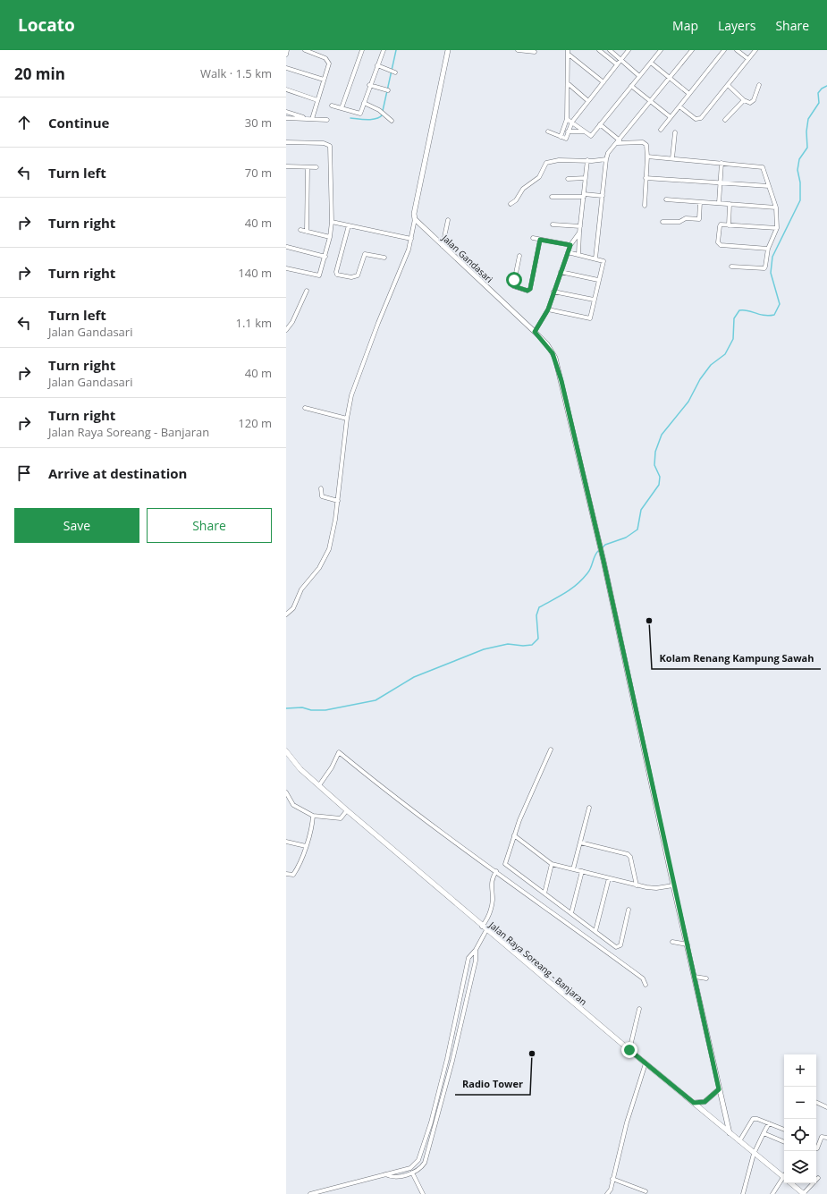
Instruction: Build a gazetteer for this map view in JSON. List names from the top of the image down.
{
  "streets": {
    "main road": ["Jalan Raya Soreang - Banjaran"],
    "street": ["Jalan Gandasari"]
  },
  "crossings": [
    ["Jalan Gandasari", "Jalan Raya Soreang - Banjaran"]
  ],
  "places": ["Kolam Renang Kampung Sawah", "Radio Tower"],
  "page": {
    "header": "Locato",
    "nav": ["Map", "Layers", "Share"],
    "heading": ["20 min", "Walk · 1.5 km"],
    "list": [
      ["Continue", "30 m"],
      ["Turn left", "70 m"],
      ["Turn right", "40 m"],
      ["Turn right", "140 m"],
      ["Turn left", "Jalan Gandasari", "1.1 km"],
      ["Turn right", "Jalan Gandasari", "40 m"],
      ["Turn right", "Jalan Raya Soreang - Banjaran", "120 m"],
      "Arrive at destination"
    ],
    "buttons": ["Save", "Share"],
    "map_buttons": ["+", "−"]
  }
}
